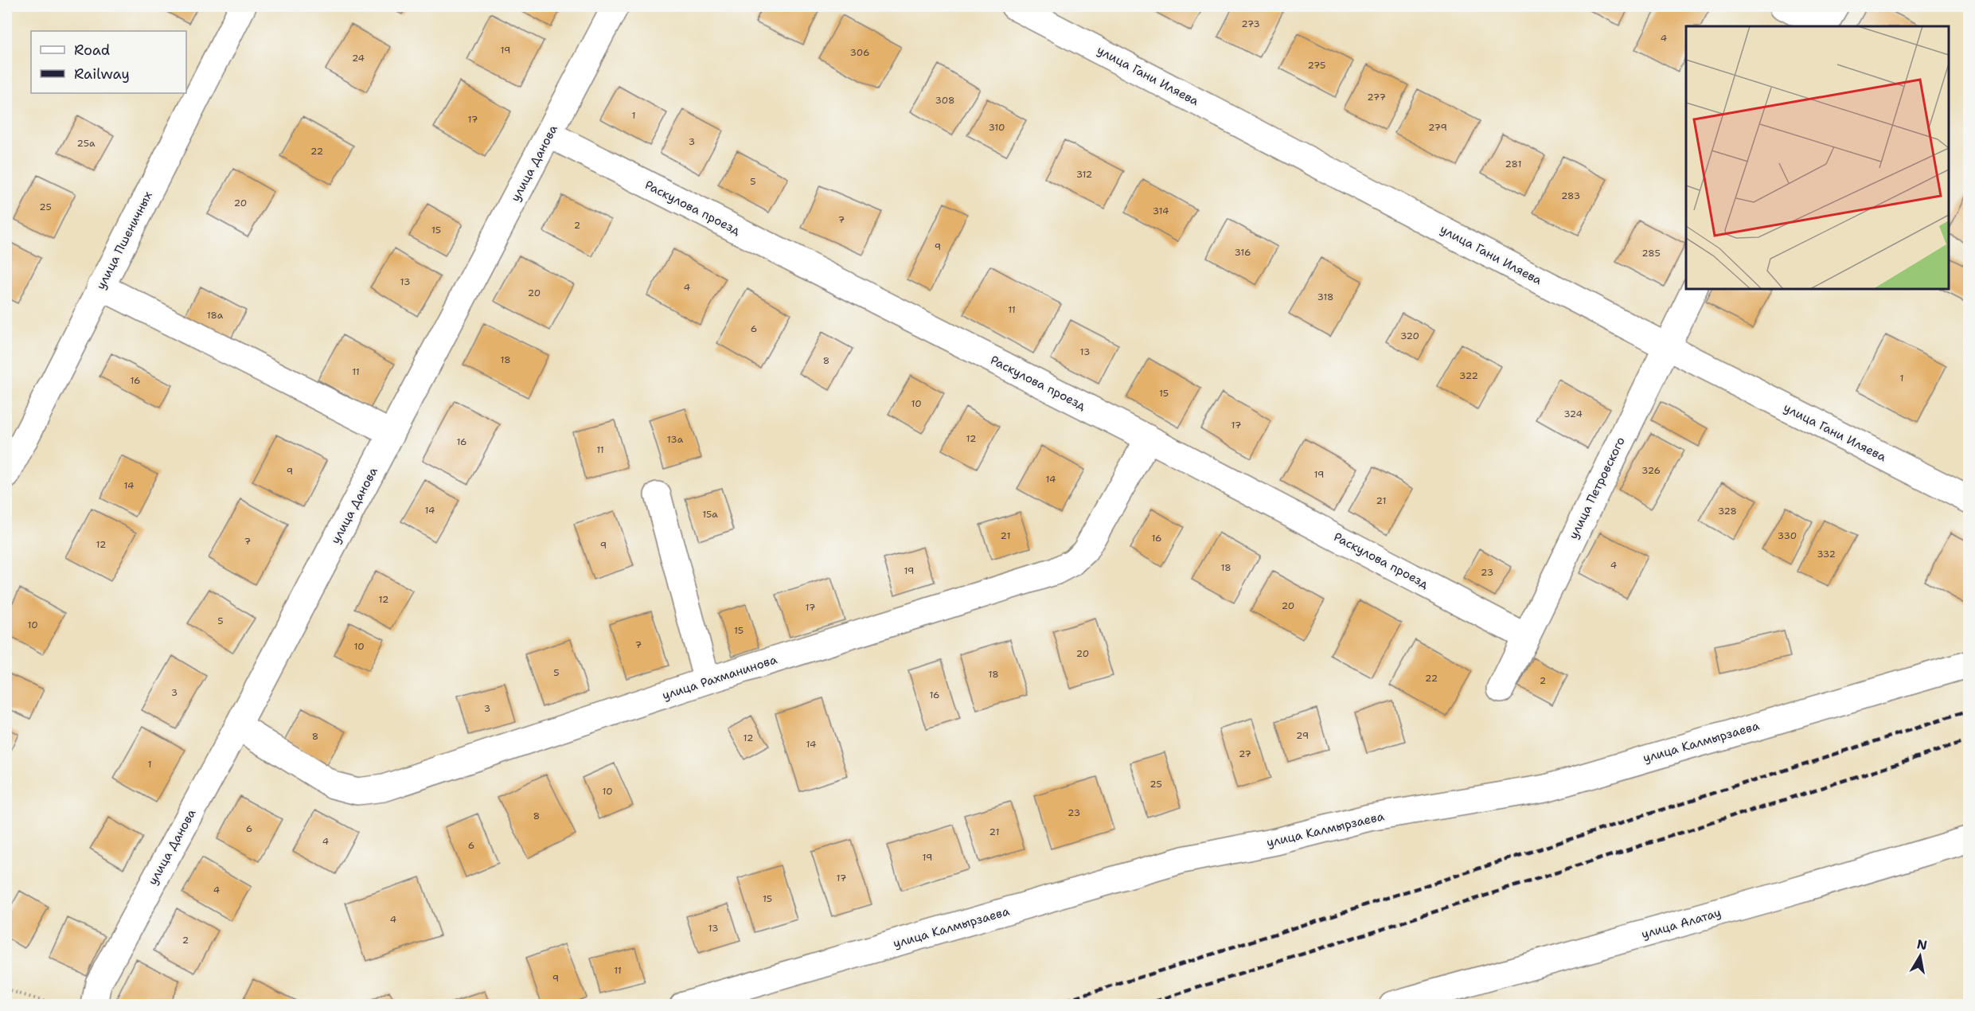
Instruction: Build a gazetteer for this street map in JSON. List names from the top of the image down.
{
  "streets": {
    "street": [
      "улица Гани Иляева",
      "улица Данова",
      "Раскулова проезд",
      "улица Пшеничных",
      "улица Петровского",
      "улица Рахманинова",
      "улица Калмырзаева",
      "улица Алатау"
    ]
  },
  "crossings": [
    ["улица Гани Иляева", "улица Петровского"],
    ["улица Данова", "Раскулова проезд"],
    ["улица Данова", "улица Рахманинова"],
    ["Раскулова проезд", "улица Петровского"],
    ["Раскулова проезд", "улица Рахманинова"]
  ],
  "house_numbers": [
    "273",
    "4",
    "19",
    "306",
    "24",
    "275",
    "277",
    "308",
    "1",
    "17",
    "310",
    "279",
    "3",
    "25а",
    "22",
    "281",
    "312",
    "5",
    "283",
    "20",
    "25",
    "314",
    "7",
    "2",
    "15",
    "9",
    "316",
    "285",
    "13",
    "4",
    "20",
    "318",
    "11",
    "18а",
    "6",
    "320",
    "13",
    "18",
    "8",
    "11",
    "322",
    "1",
    "16",
    "15",
    "10",
    "324",
    "17",
    "12",
    "13а",
    "16",
    "11",
    "326",
    "9",
    "19",
    "14",
    "14",
    "21",
    "14",
    "328",
    "15а",
    "21",
    "330",
    "16",
    "7",
    "12",
    "9",
    "332",
    "4",
    "18",
    "19",
    "23",
    "12",
    "20",
    "17",
    "5",
    "10",
    "15",
    "7",
    "10",
    "20",
    "5",
    "18",
    "22",
    "2",
    "3",
    "16",
    "3",
    "29",
    "8",
    "12",
    "14",
    "27",
    "1",
    "25",
    "10",
    "23",
    "8",
    "6",
    "21",
    "4",
    "6",
    "19",
    "17",
    "4",
    "15",
    "4",
    "13",
    "2",
    "11",
    "9"
  ],
  "legend": ["Road", "Railway"],
  "north": "top"
}
